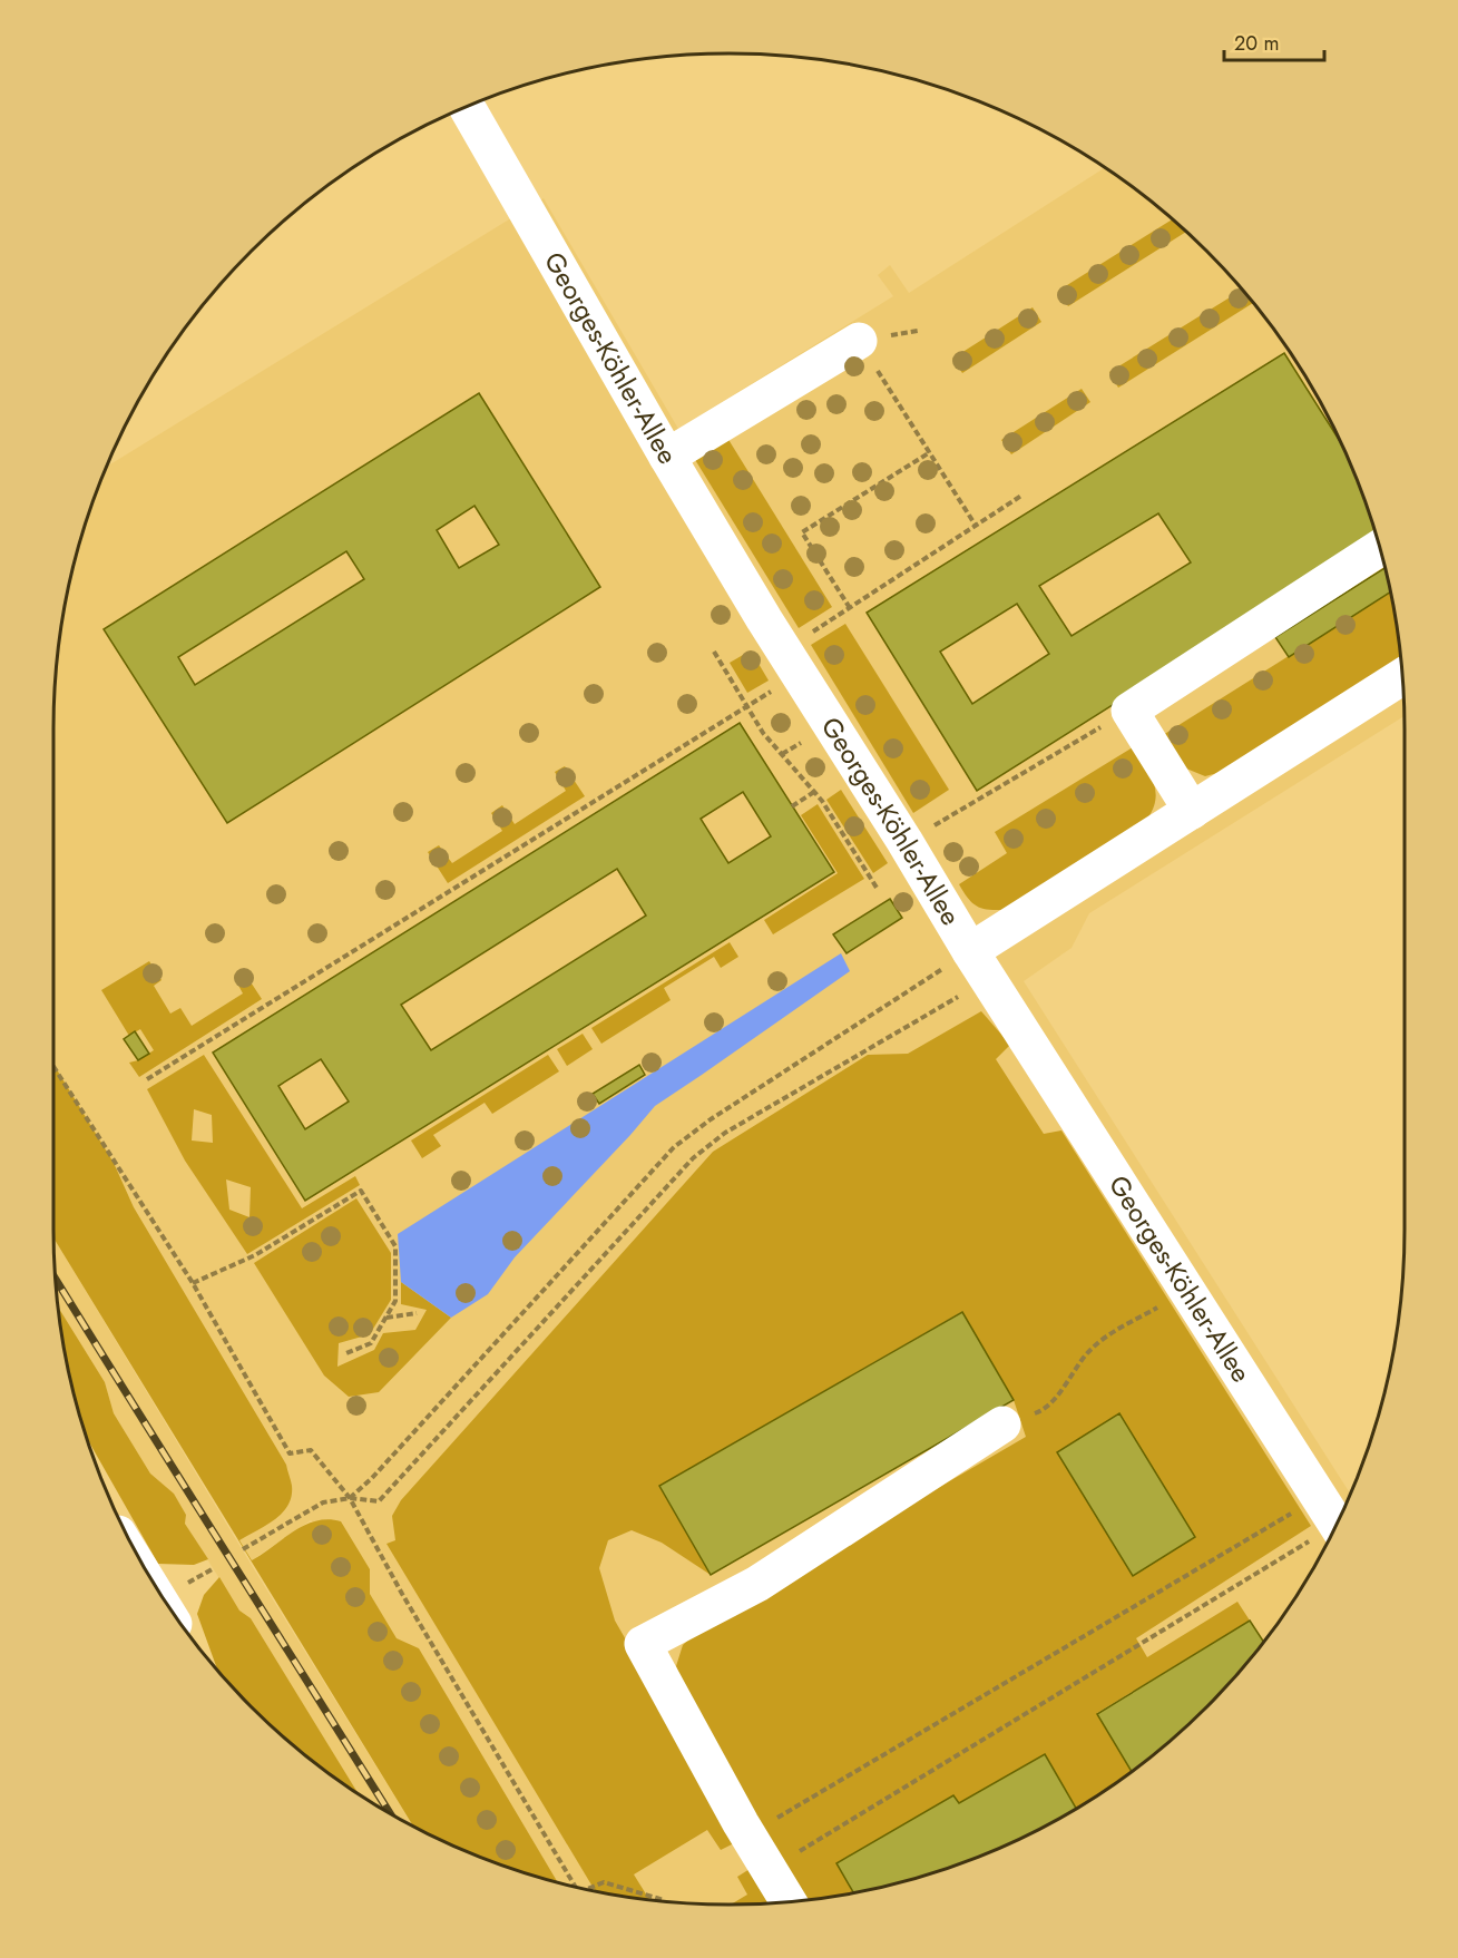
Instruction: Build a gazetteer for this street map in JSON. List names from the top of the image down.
{
  "streets": {
    "street": ["Georges-Köhler-Allee"]
  },
  "scale_bar": "20 m"
}
